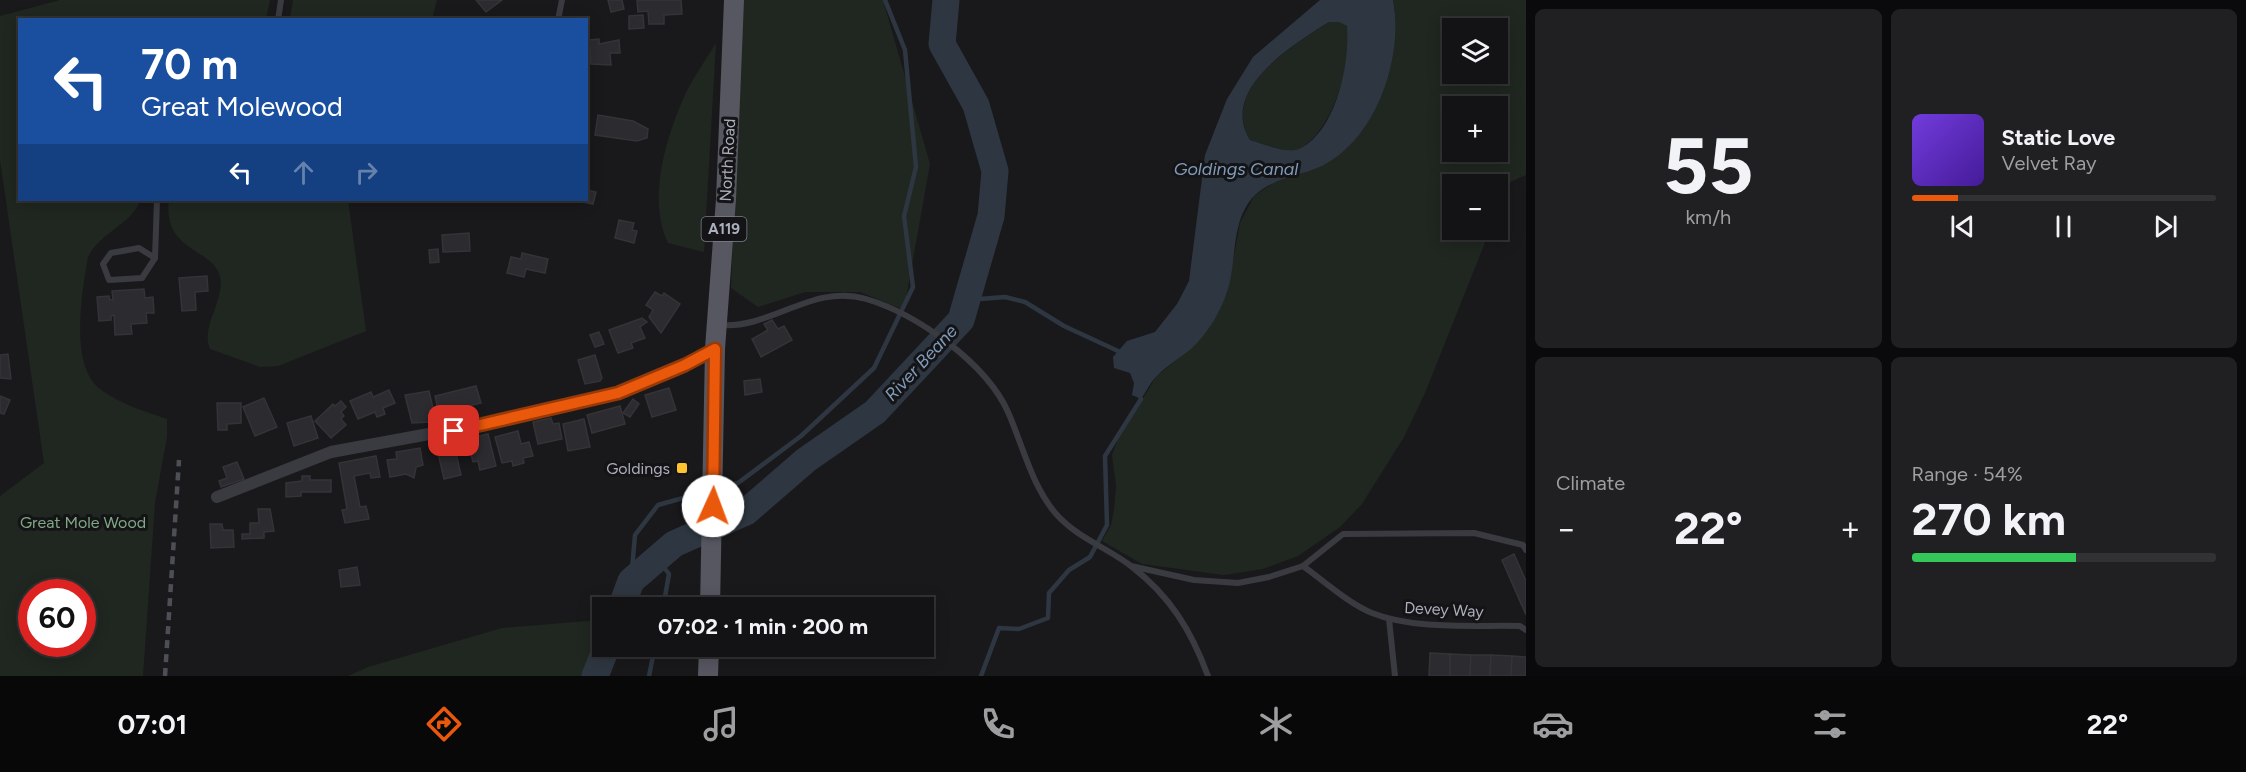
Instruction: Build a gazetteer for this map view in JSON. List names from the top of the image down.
{
  "streets": {
    "main road": ["North Road", "A119"],
    "lane": ["Devey Way"]
  },
  "water": ["Goldings Canal", "River Beane"],
  "parks": ["Great Mole Wood"],
  "places": {
    "transit": ["Goldings"]
  },
  "page": {
    "tile": [
      ["55", "km/h"],
      "Climate",
      ["Range · 54%", "270 km"]
    ],
    "map_buttons": ["+", "−"],
    "turn": ["70 m", "Great Molewood"],
    "song": ["Static Love", "Velvet Ray"],
    "heat": ["−", "22°", "+"],
    "limit": "60",
    "trip": "07:02 · 1 min · 200 m",
    "tabs": ["07:01", "22°"]
  }
}
